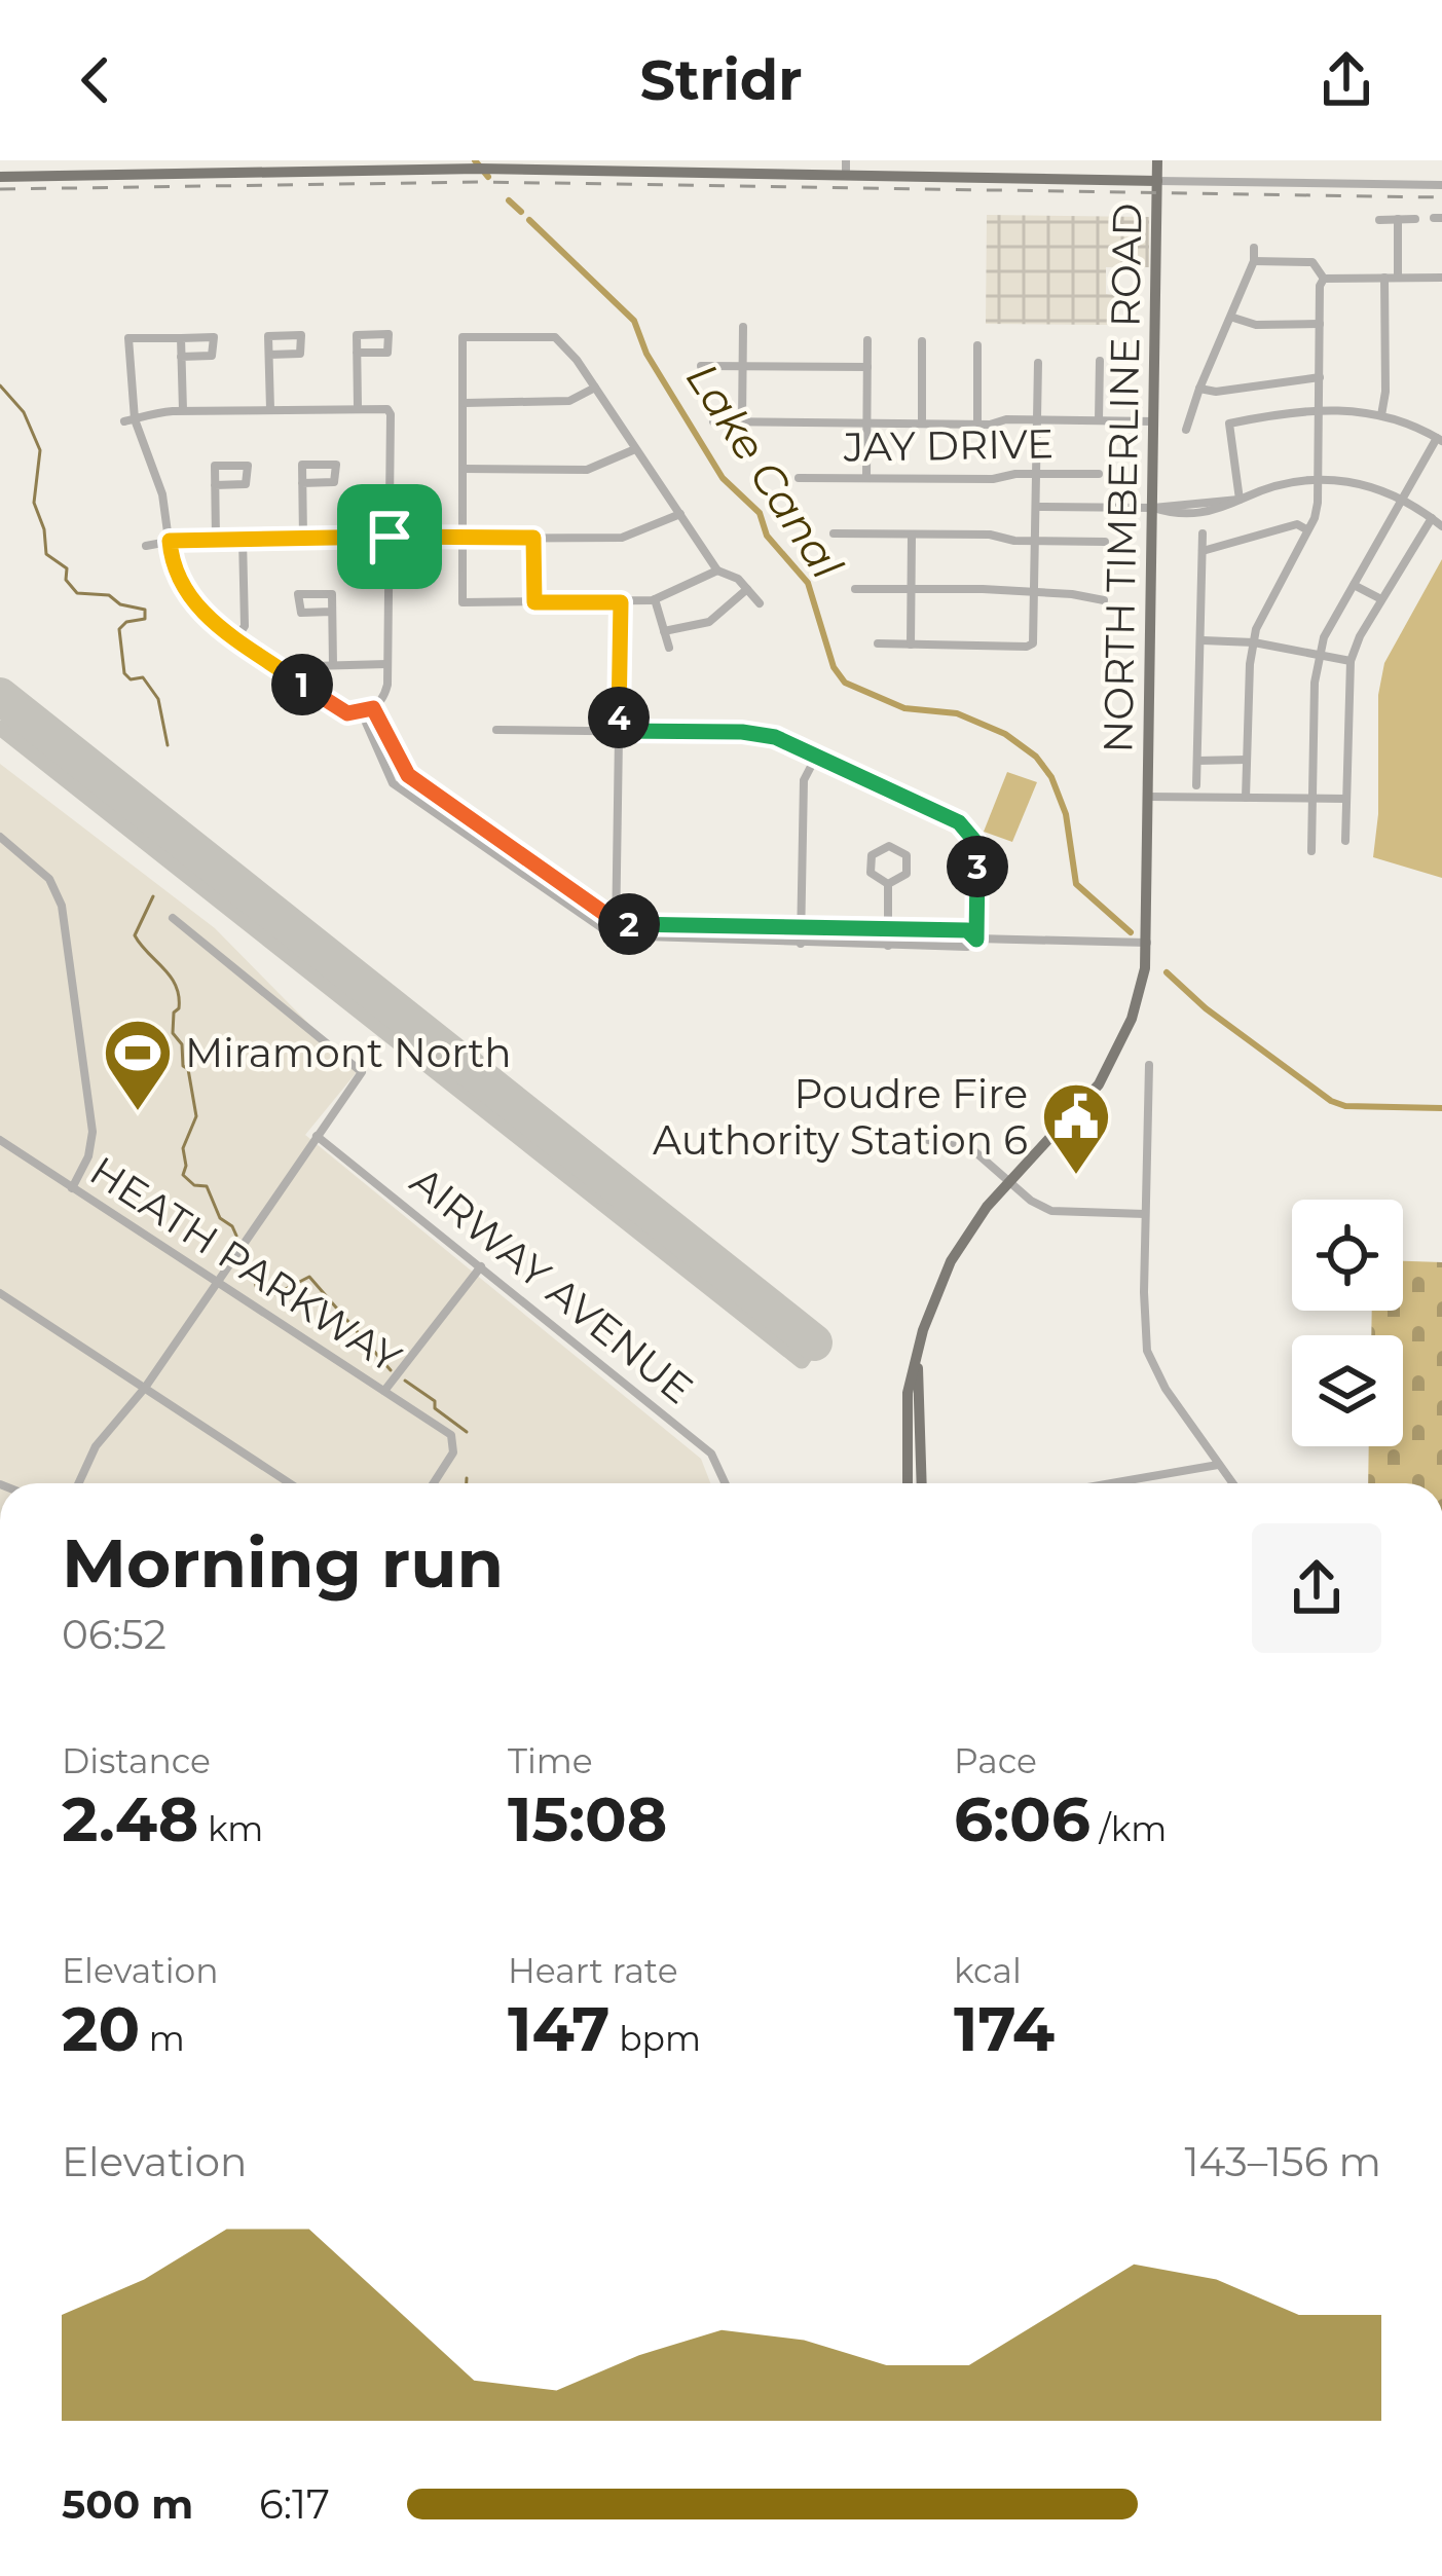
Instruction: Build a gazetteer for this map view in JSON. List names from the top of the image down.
{
  "streets": {
    "main road": ["NORTH TIMBERLINE ROAD"],
    "street": ["JAY DRIVE", "HEATH PARKWAY", "AIRWAY AVENUE"]
  },
  "water": ["Lake Canal"],
  "places": {
    "sports": ["Miramont North"],
    "public building": ["Poudre Fire Authority Station 6"]
  },
  "page": {
    "header": "Stridr",
    "pins": [
      "1",
      "4",
      "3",
      "2"
    ],
    "heading": ["Morning run", "06:52"],
    "stats": [
      ["Distance", "2.48 km"],
      ["Time", "15:08"],
      ["Pace", "6:06 /km"],
      ["Elevation", "20 m"],
      ["Heart rate", "147 bpm"],
      ["kcal", "174"]
    ],
    "chart": ["Elevation", "143–156 m"],
    "list": [
      {
        "name": "500 m",
        "note": "6:17"
      }
    ]
  }
}
